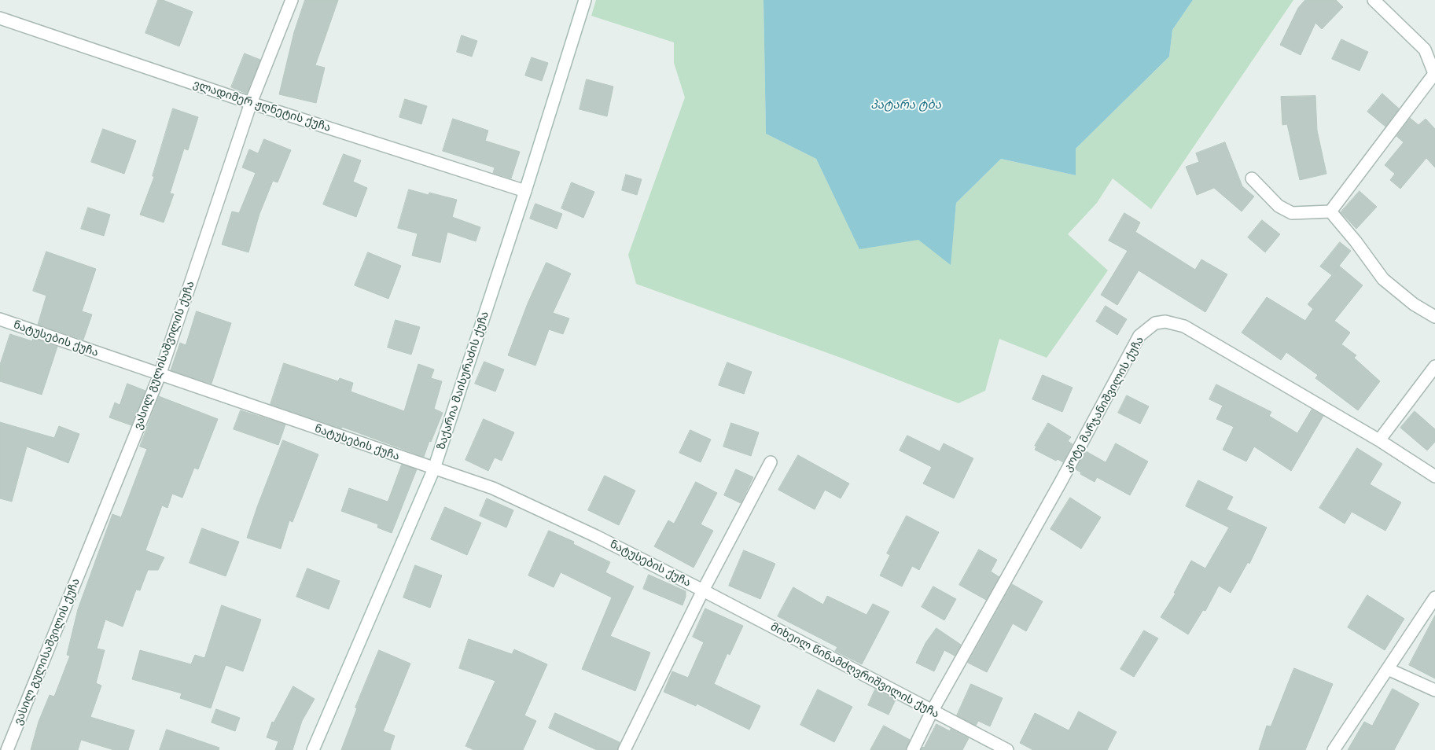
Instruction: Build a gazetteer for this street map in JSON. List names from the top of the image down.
{
  "streets": {
    "street": [
      "ვლადიმერ ჟღნეტის ქუჩა",
      "ნატუსების ქუჩა",
      "ვასილ გულისაშვილის ქუჩა",
      "ზაქარია მაისურაძის ქუჩა",
      "კოტე მარჯანიშვილის ქუჩა",
      "მიხეილ წინამძღვრიშვილის ქუჩა"
    ]
  },
  "crossings": [
    ["ვლადიმერ ჟღნეტის ქუჩა", "ვასილ გულისაშვილის ქუჩა"],
    ["ვლადიმერ ჟღნეტის ქუჩა", "ზაქარია მაისურაძის ქუჩა"],
    ["ნატუსების ქუჩა", "ვასილ გულისაშვილის ქუჩა"],
    ["ნატუსების ქუჩა", "ზაქარია მაისურაძის ქუჩა"],
    ["ნატუსების ქუჩა", "მიხეილ წინამძღვრიშვილის ქუჩა"],
    ["კოტე მარჯანიშვილის ქუჩა", "მიხეილ წინამძღვრიშვილის ქუჩა"]
  ],
  "water": ["პატარა ტბა"]
}
